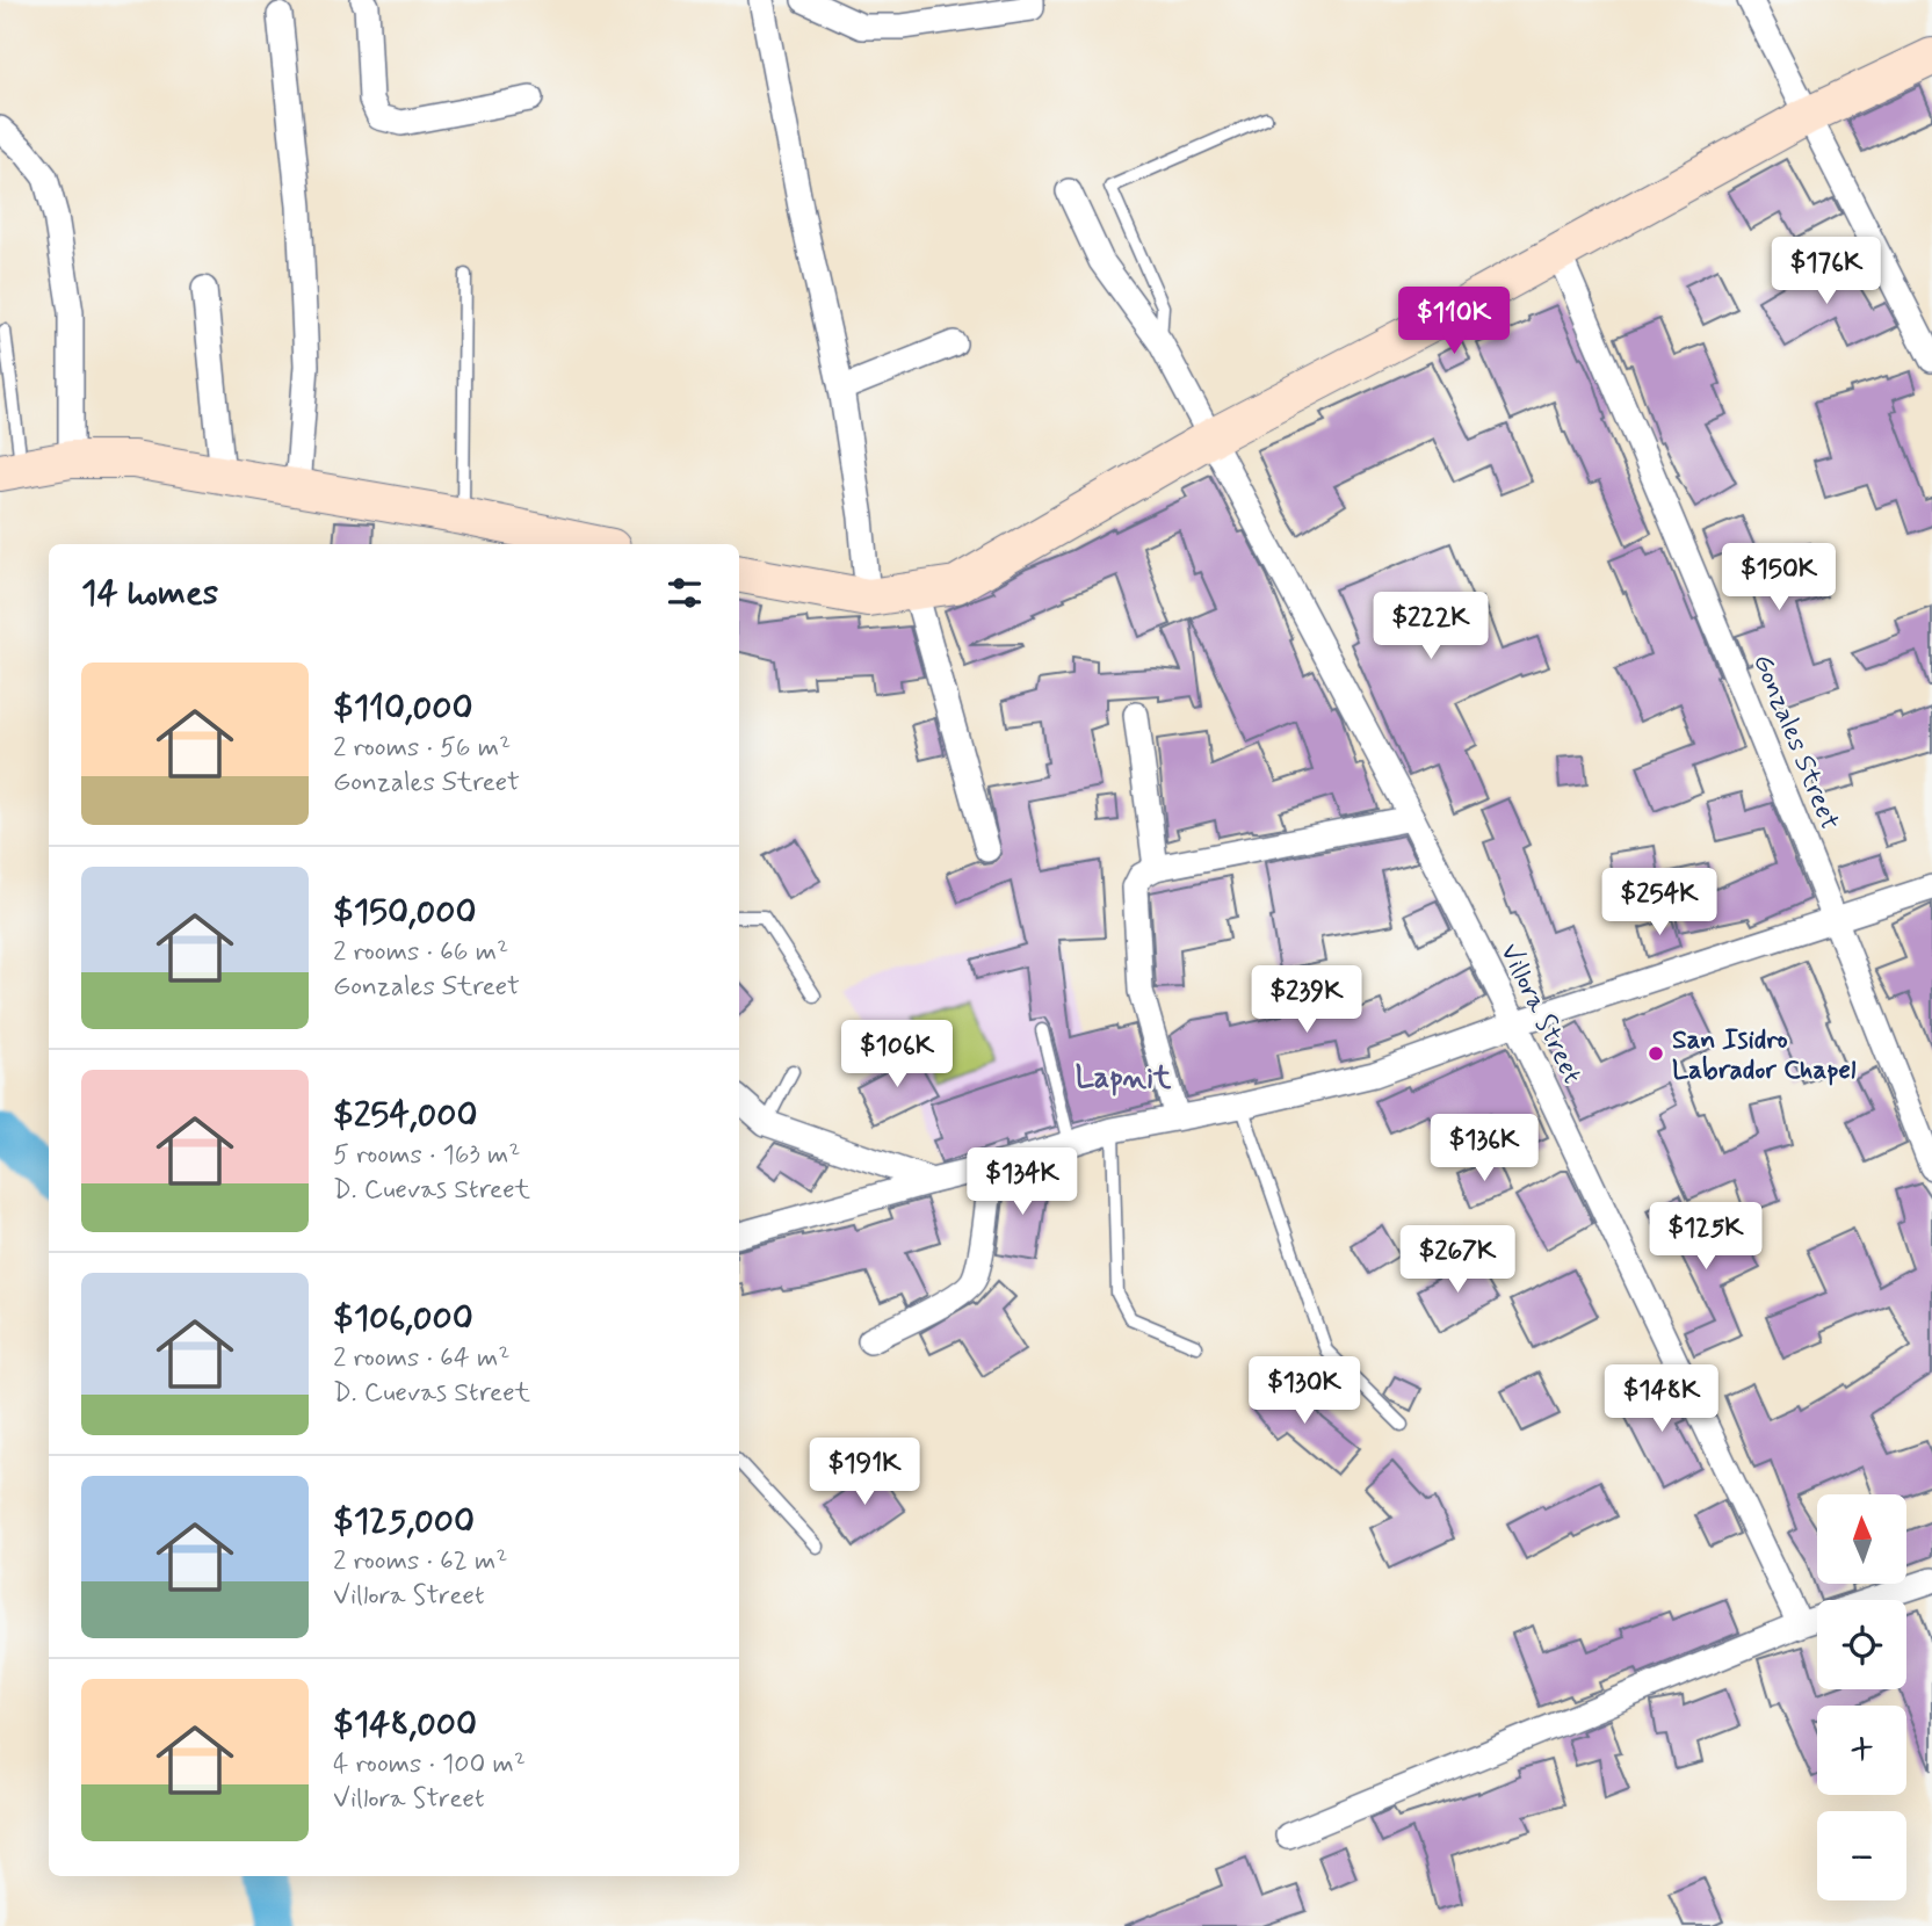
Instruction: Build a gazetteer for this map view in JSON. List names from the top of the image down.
{
  "streets": {
    "street": ["Gonzales Street", "Villora Street"]
  },
  "districts": ["Lapnit"],
  "places": ["San Isidro Labrador Chapel"],
  "north": "top",
  "page": {
    "price": [
      "$176K",
      "$110K",
      "$150K",
      "$222K",
      "$254K",
      "$239K",
      "$106K",
      "$136K",
      "$134K",
      "$125K",
      "$267K",
      "$130K",
      "$148K",
      "$191K"
    ],
    "heading": "14 homes",
    "list": [
      {
        "name": "$110,000",
        "note": "2 rooms · 56 m² · Gonzales Street"
      },
      {
        "name": "$150,000",
        "note": "2 rooms · 66 m² · Gonzales Street"
      },
      {
        "name": "$254,000",
        "note": "5 rooms · 163 m² · D. Cuevas Street"
      },
      {
        "name": "$106,000",
        "note": "2 rooms · 64 m² · D. Cuevas Street"
      },
      {
        "name": "$125,000",
        "note": "2 rooms · 62 m² · Villora Street"
      },
      {
        "name": "$148,000",
        "note": "4 rooms · 100 m² · Villora Street"
      }
    ],
    "map_buttons": ["+", "−"]
  }
}
